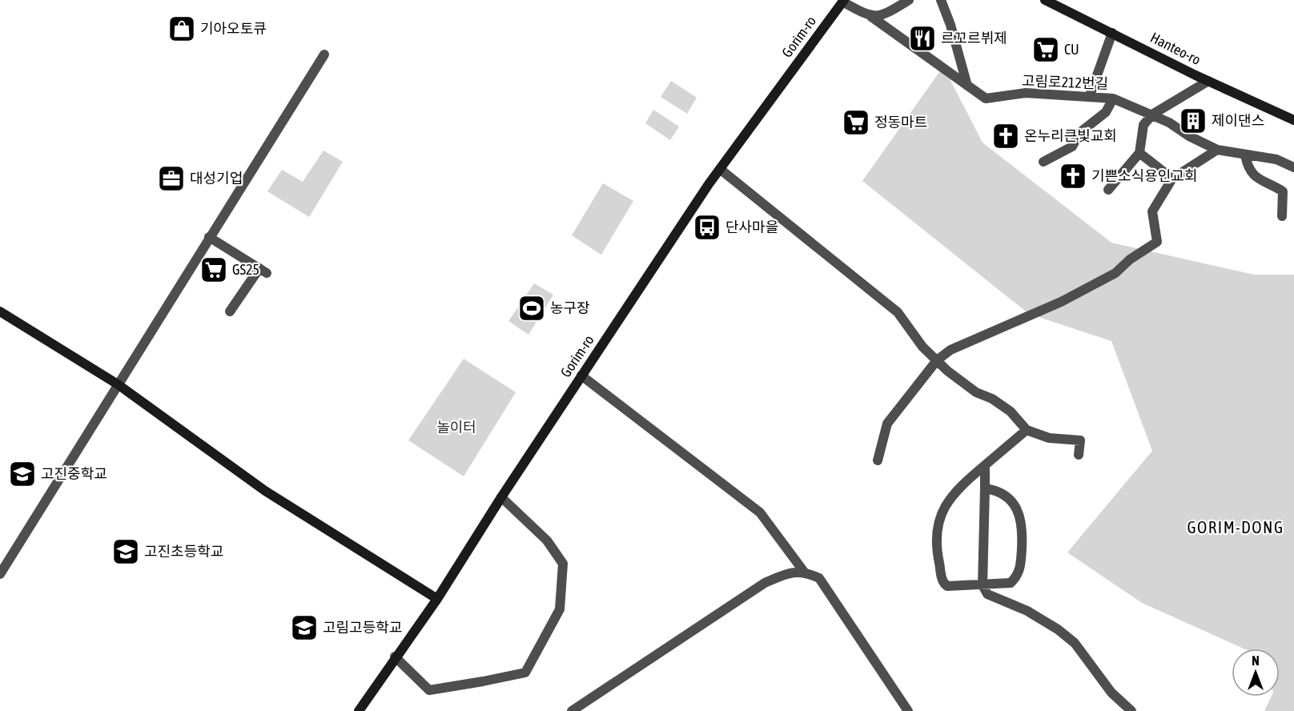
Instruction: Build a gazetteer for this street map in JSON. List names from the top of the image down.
{
  "streets": {
    "street": ["Gorim-ro", "Hanteo-ro", "고림로212번길"]
  },
  "crossings": [
    ["Gorim-ro", "고림로212번길"]
  ],
  "districts": ["GORIM-DONG"],
  "parks": ["놀이터"],
  "places": {
    "shop": ["기아오토큐"],
    "restaurant": ["르꼬르뷔제"],
    "supermarket": ["CU", "정동마트", "GS25"],
    "building": ["제이댄스"],
    "church": ["온누리큰빛교회", "기쁜소식용인교회"],
    "office": ["대성기업"],
    "bus stop": ["단사마을"],
    "sports": ["농구장"],
    "school or university": ["고진중학교", "고진초등학교", "고림고등학교"]
  },
  "north": "top"
}
